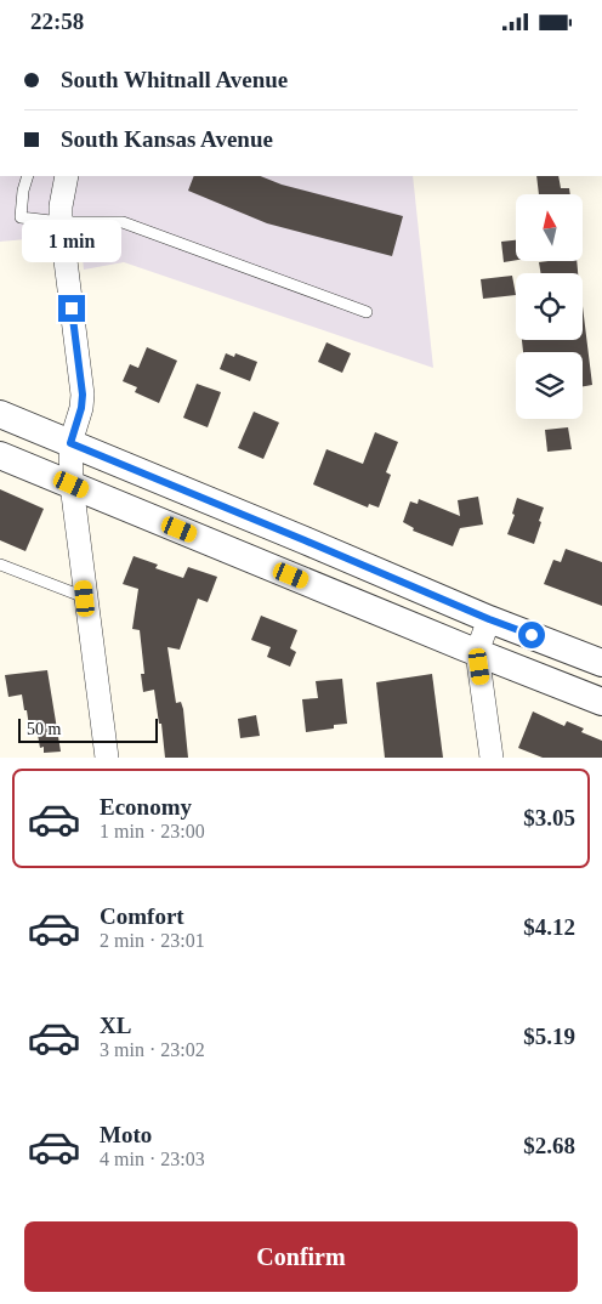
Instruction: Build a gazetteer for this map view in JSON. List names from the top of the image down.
{
  "scale_bar": "50 m",
  "north": "top",
  "page": {
    "status": "22:58",
    "banner": ["South Whitnall Avenue", "South Kansas Avenue"],
    "bubble": "1 min",
    "scale": "50 m",
    "list": [
      {
        "name": "Economy",
        "note": "1 min · 23:00",
        "value": "$3.05"
      },
      {
        "name": "Comfort",
        "note": "2 min · 23:01",
        "value": "$4.12"
      },
      {
        "name": "XL",
        "note": "3 min · 23:02",
        "value": "$5.19"
      },
      {
        "name": "Moto",
        "note": "4 min · 23:03",
        "value": "$2.68"
      }
    ],
    "buttons": "Confirm"
  }
}
